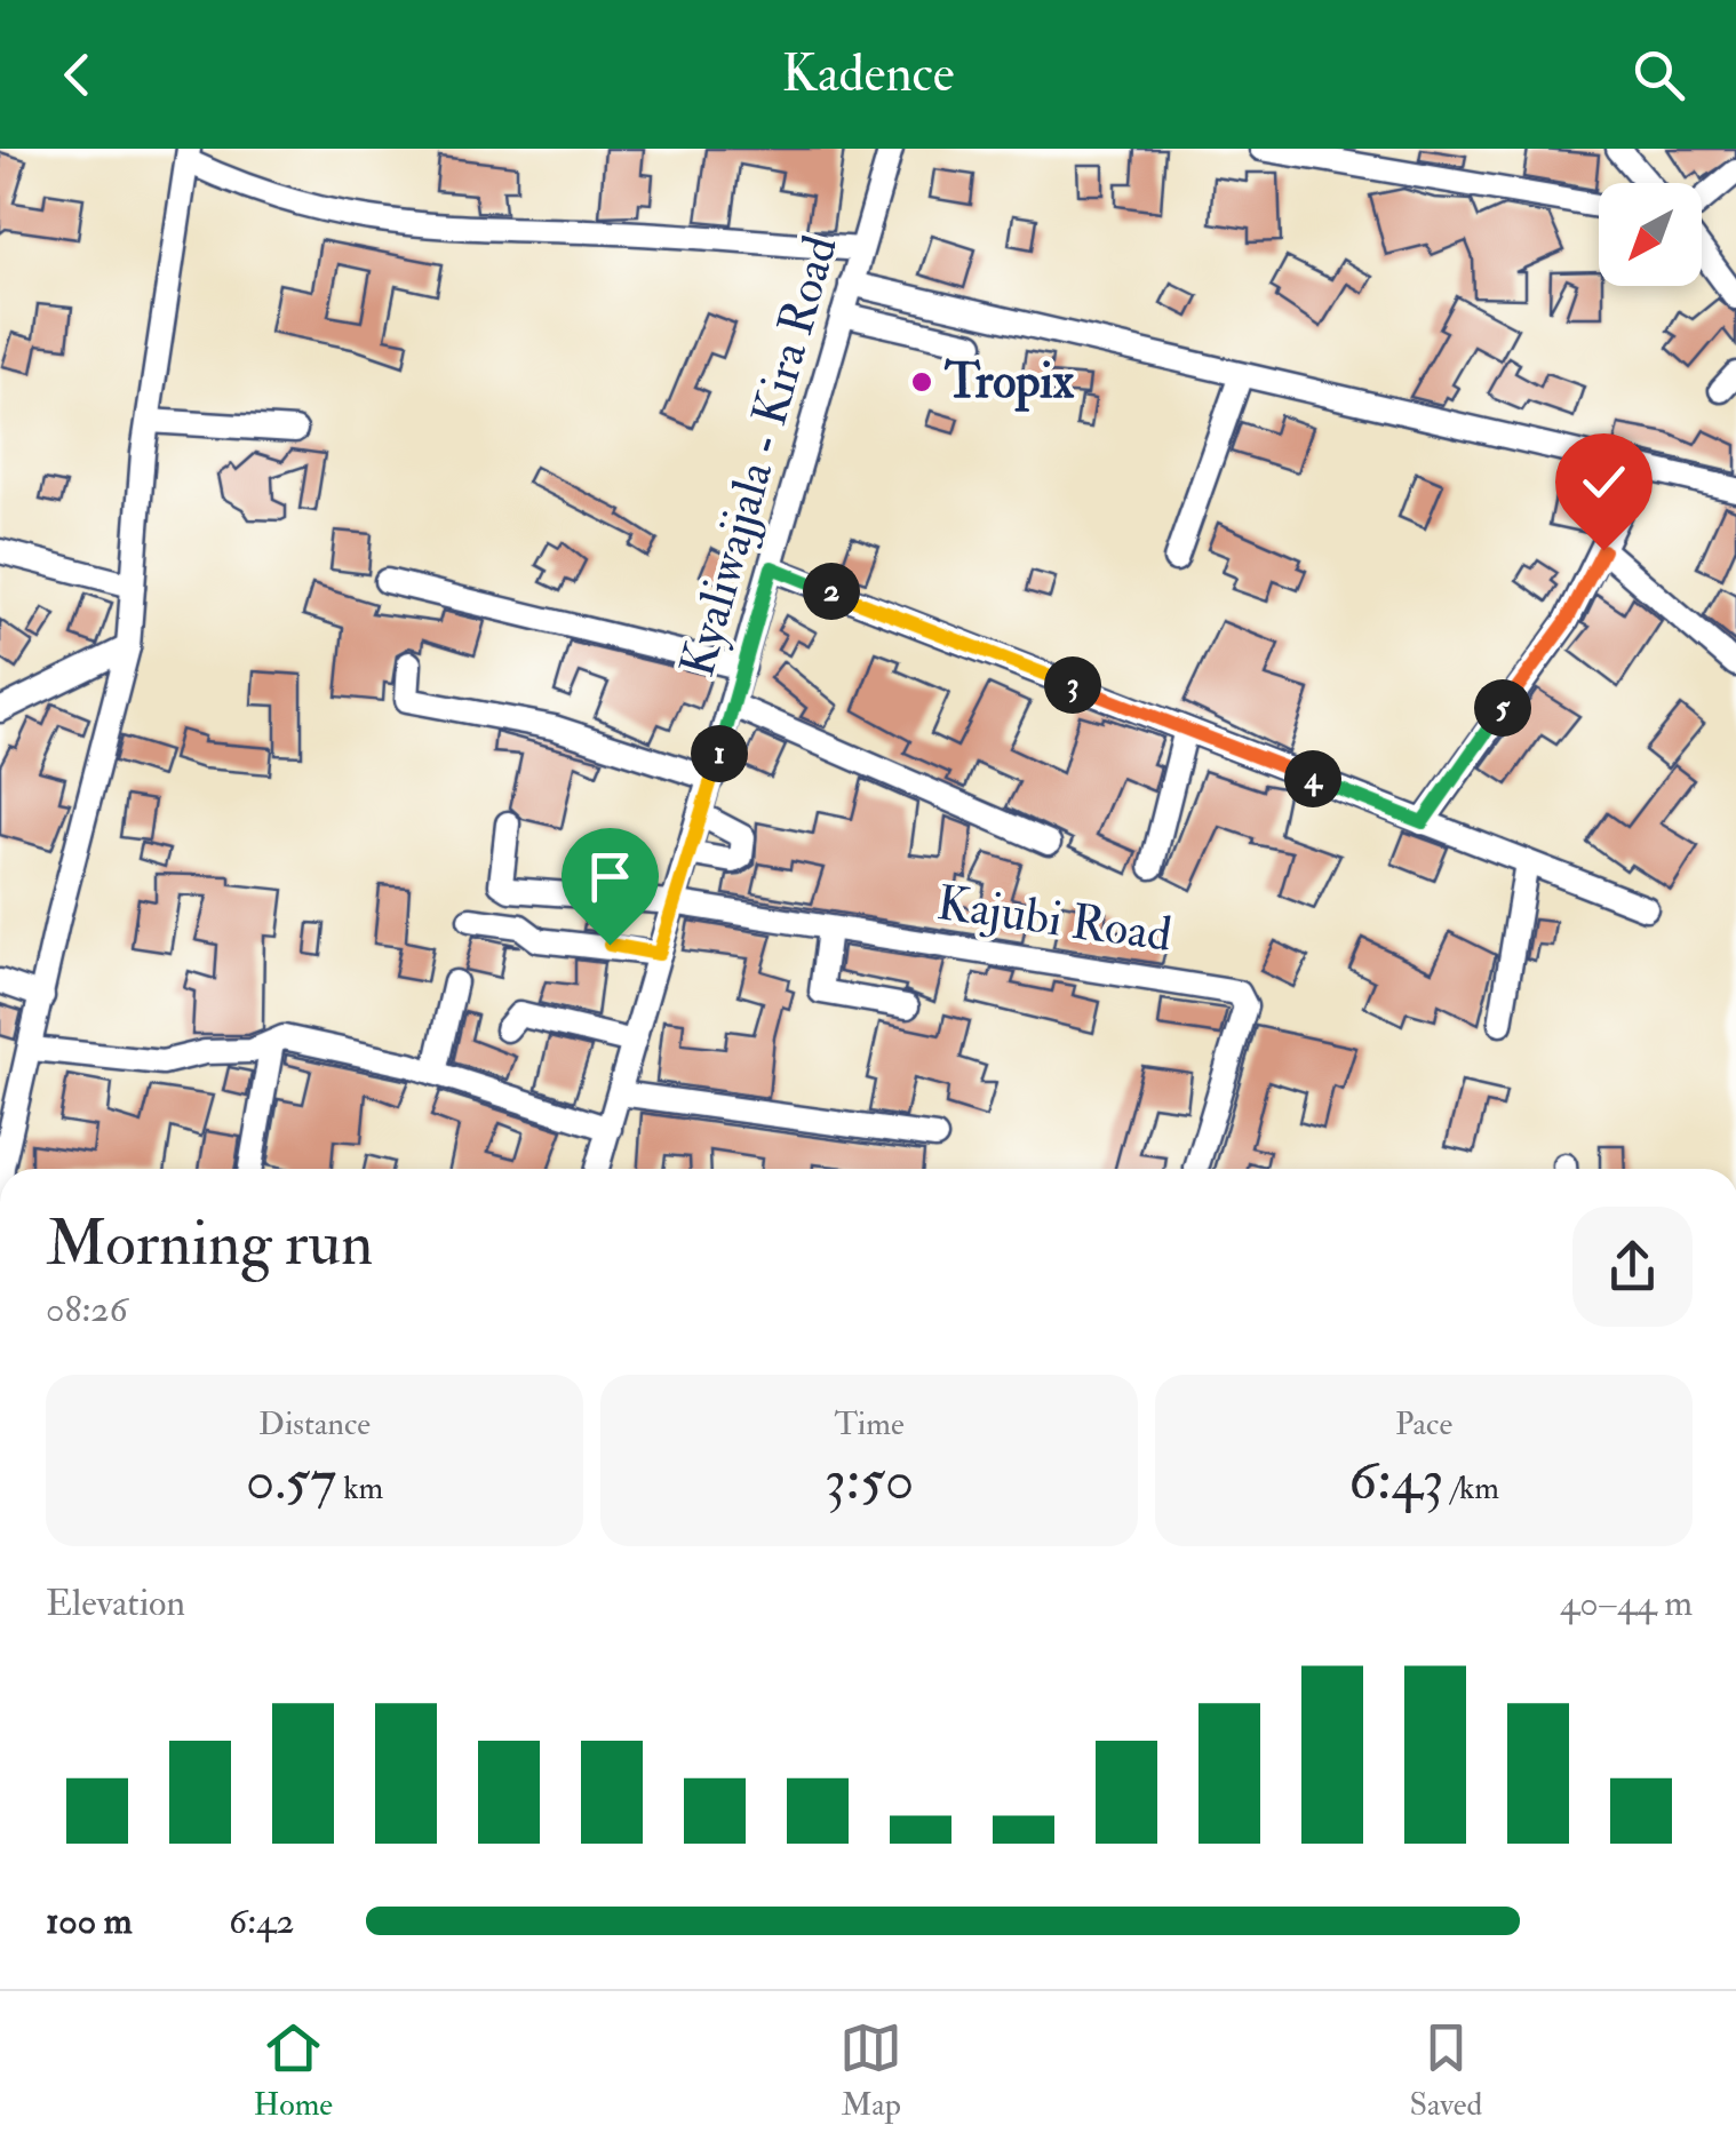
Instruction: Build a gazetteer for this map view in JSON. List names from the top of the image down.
{
  "streets": {
    "street": ["Kyaliwajjala - Kira Road", "Kajubi Road"]
  },
  "crossings": [
    ["Kyaliwajjala - Kira Road", "Kajubi Road"]
  ],
  "places": ["Tropix"],
  "north": "bottom left",
  "page": {
    "header": "Kadence",
    "pins": [
      "2",
      "3",
      "5",
      "1",
      "4"
    ],
    "heading": ["Morning run", "08:26"],
    "stats": [
      ["Distance", "0.57 km"],
      ["Time", "3:50"],
      ["Pace", "6:43 /km"]
    ],
    "chart": ["Elevation", "40–44 m"],
    "list": [
      {
        "name": "100 m",
        "note": "6:42"
      }
    ],
    "tabs": ["Home", "Map", "Saved"]
  }
}
